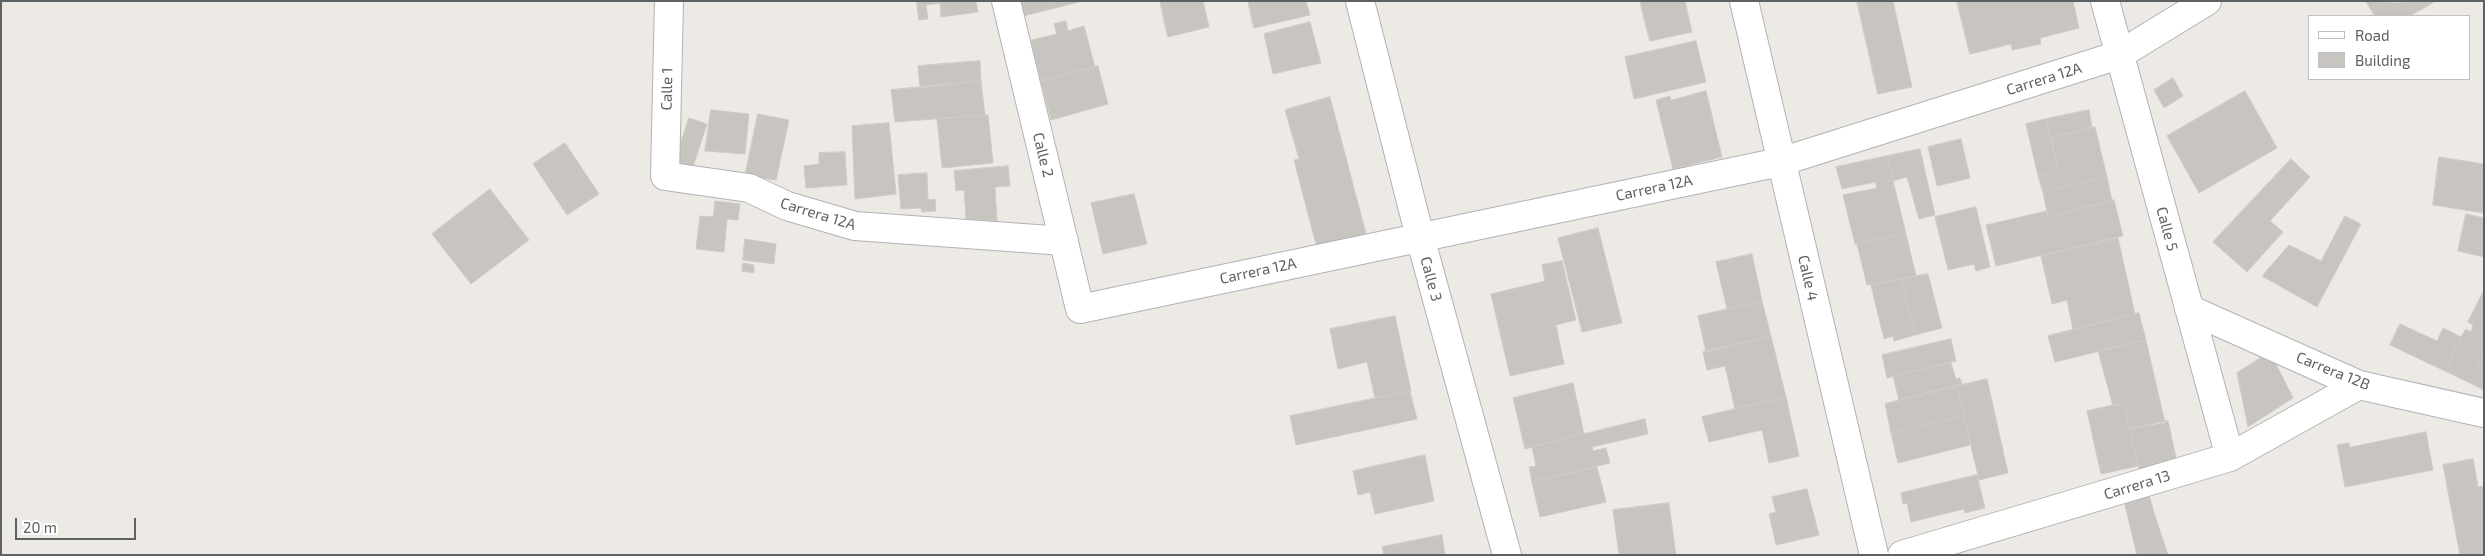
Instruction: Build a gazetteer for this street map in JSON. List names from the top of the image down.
{
  "streets": {
    "street": [
      "Carrera 12A",
      "Calle 1",
      "Calle 2",
      "Calle 5",
      "Calle 4",
      "Calle 3",
      "Carrera 12B",
      "Carrera 13"
    ]
  },
  "crossings": [
    ["Carrera 12A", "Calle 1"],
    ["Carrera 12A", "Calle 2"],
    ["Carrera 12A", "Calle 5"],
    ["Carrera 12A", "Calle 4"],
    ["Carrera 12A", "Calle 3"],
    ["Calle 5", "Carrera 12B"],
    ["Calle 5", "Carrera 13"],
    ["Carrera 12B", "Carrera 13"]
  ],
  "legend": ["Road", "Building"],
  "scale_bar": "20 m"
}
